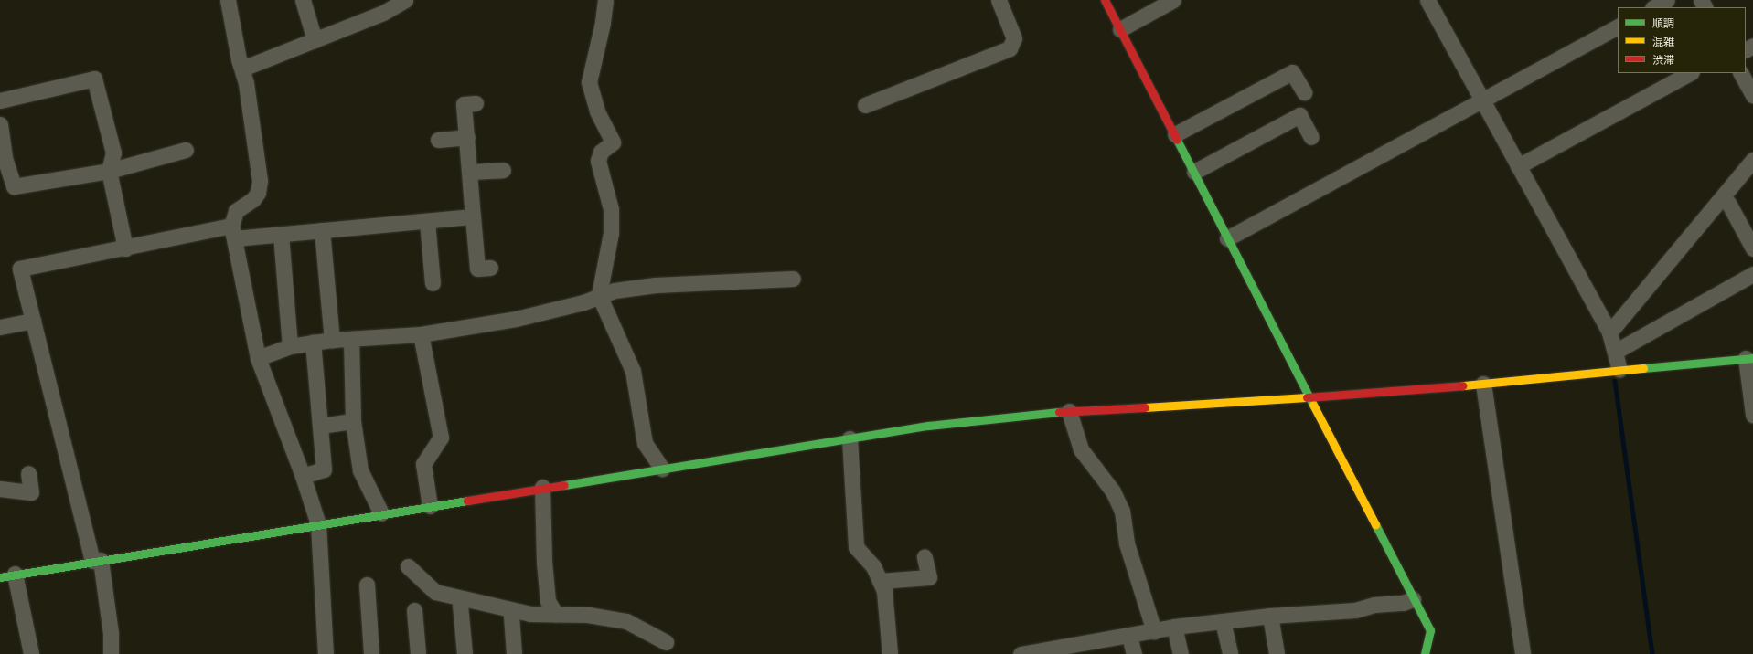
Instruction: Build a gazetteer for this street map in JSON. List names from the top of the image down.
{
  "legend": ["順調", "混雑", "渋滞"]
}
